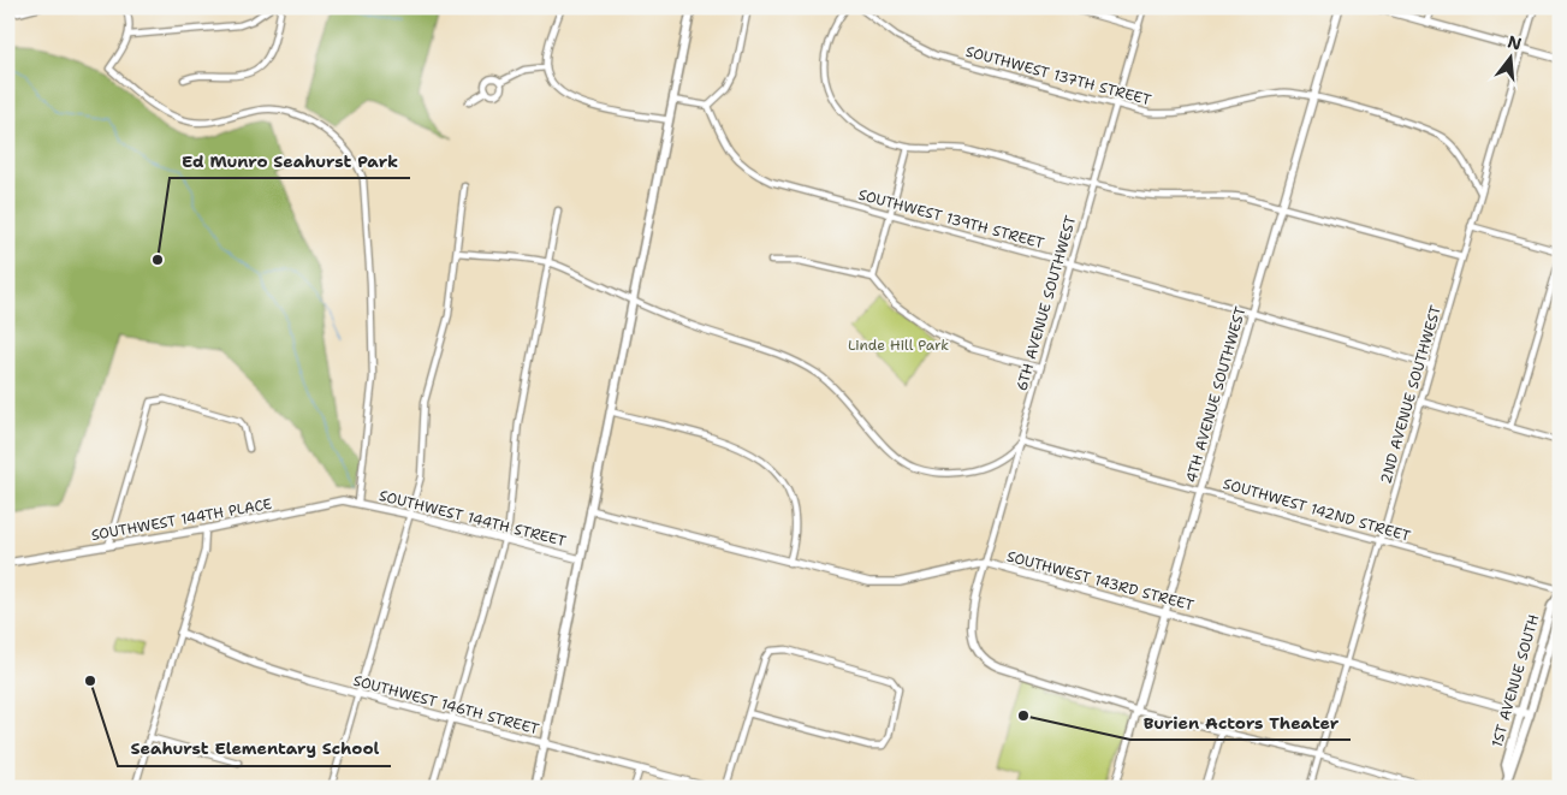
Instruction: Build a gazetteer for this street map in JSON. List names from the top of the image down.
{
  "streets": {
    "main road": ["1ST AVENUE SOUTH"],
    "street": [
      "SOUTHWEST 137TH STREET",
      "SOUTHWEST 139TH STREET",
      "6TH AVENUE SOUTHWEST",
      "4TH AVENUE SOUTHWEST",
      "2ND AVENUE SOUTHWEST",
      "SOUTHWEST 142ND STREET",
      "SOUTHWEST 144TH STREET",
      "SOUTHWEST 144TH PLACE",
      "SOUTHWEST 143RD STREET",
      "SOUTHWEST 146TH STREET"
    ]
  },
  "crossings": [
    ["SOUTHWEST 137TH STREET", "6TH AVENUE SOUTHWEST"],
    ["SOUTHWEST 137TH STREET", "4TH AVENUE SOUTHWEST"],
    ["SOUTHWEST 137TH STREET", "2ND AVENUE SOUTHWEST"],
    ["SOUTHWEST 139TH STREET", "6TH AVENUE SOUTHWEST"],
    ["SOUTHWEST 139TH STREET", "4TH AVENUE SOUTHWEST"],
    ["SOUTHWEST 139TH STREET", "2ND AVENUE SOUTHWEST"],
    ["6TH AVENUE SOUTHWEST", "4TH AVENUE SOUTHWEST"],
    ["6TH AVENUE SOUTHWEST", "SOUTHWEST 142ND STREET"],
    ["6TH AVENUE SOUTHWEST", "SOUTHWEST 143RD STREET"],
    ["4TH AVENUE SOUTHWEST", "SOUTHWEST 142ND STREET"],
    ["4TH AVENUE SOUTHWEST", "SOUTHWEST 143RD STREET"],
    ["2ND AVENUE SOUTHWEST", "SOUTHWEST 142ND STREET"],
    ["2ND AVENUE SOUTHWEST", "SOUTHWEST 143RD STREET"],
    ["SOUTHWEST 144TH STREET", "SOUTHWEST 144TH PLACE"],
    ["SOUTHWEST 143RD STREET", "1ST AVENUE SOUTH"]
  ],
  "parks": ["Linde Hill Park"],
  "places": ["Ed Munro Seahurst Park", "Seahurst Elementary School", "Burien Actors Theater"],
  "north": "top"
}
